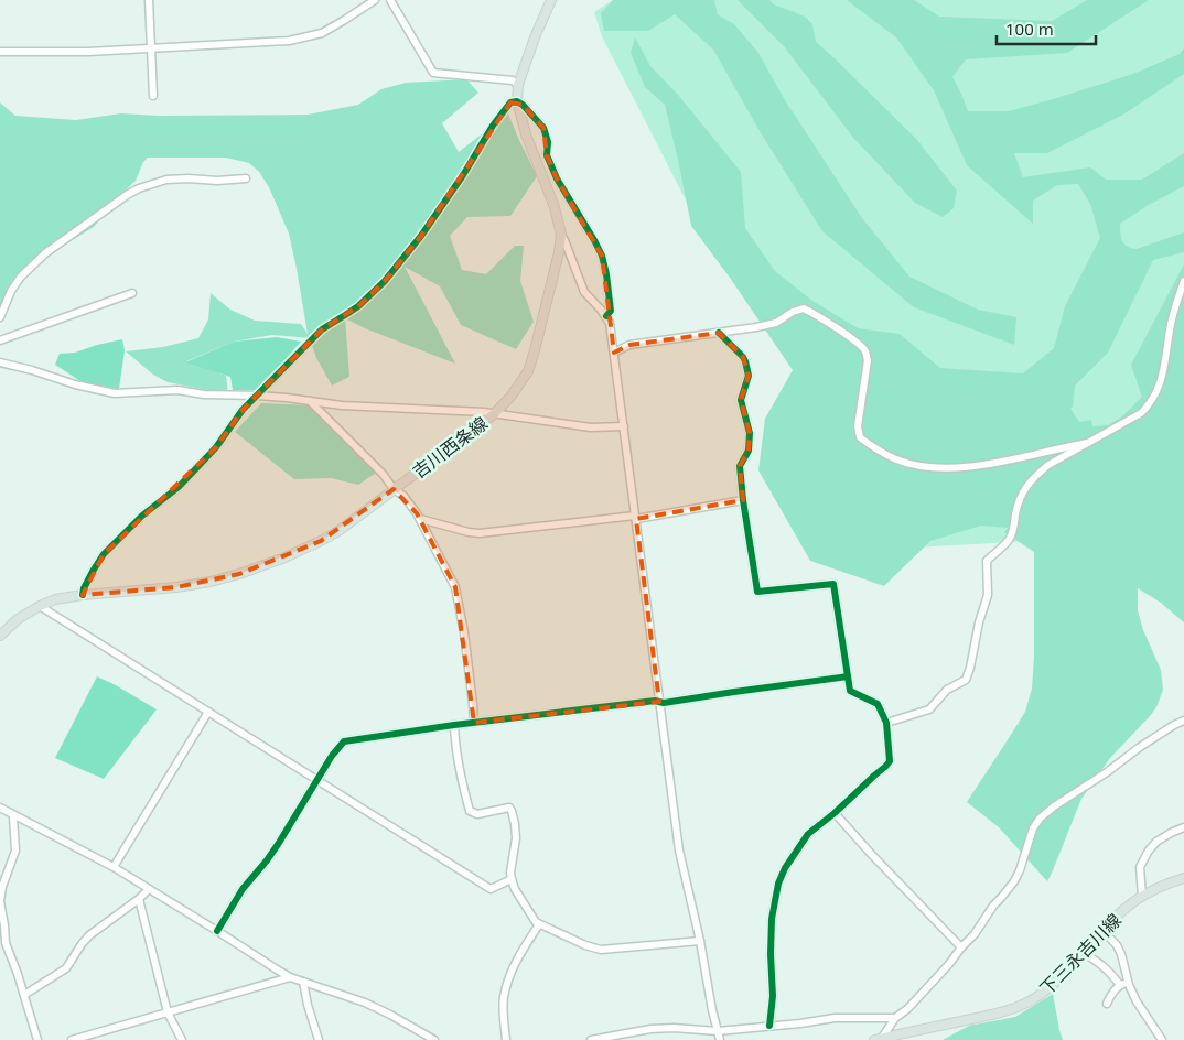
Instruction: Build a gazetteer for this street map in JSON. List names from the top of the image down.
{
  "streets": {
    "main road": ["吉川西条線", "下三永吉川線"]
  },
  "scale_bar": "100 m"
}
